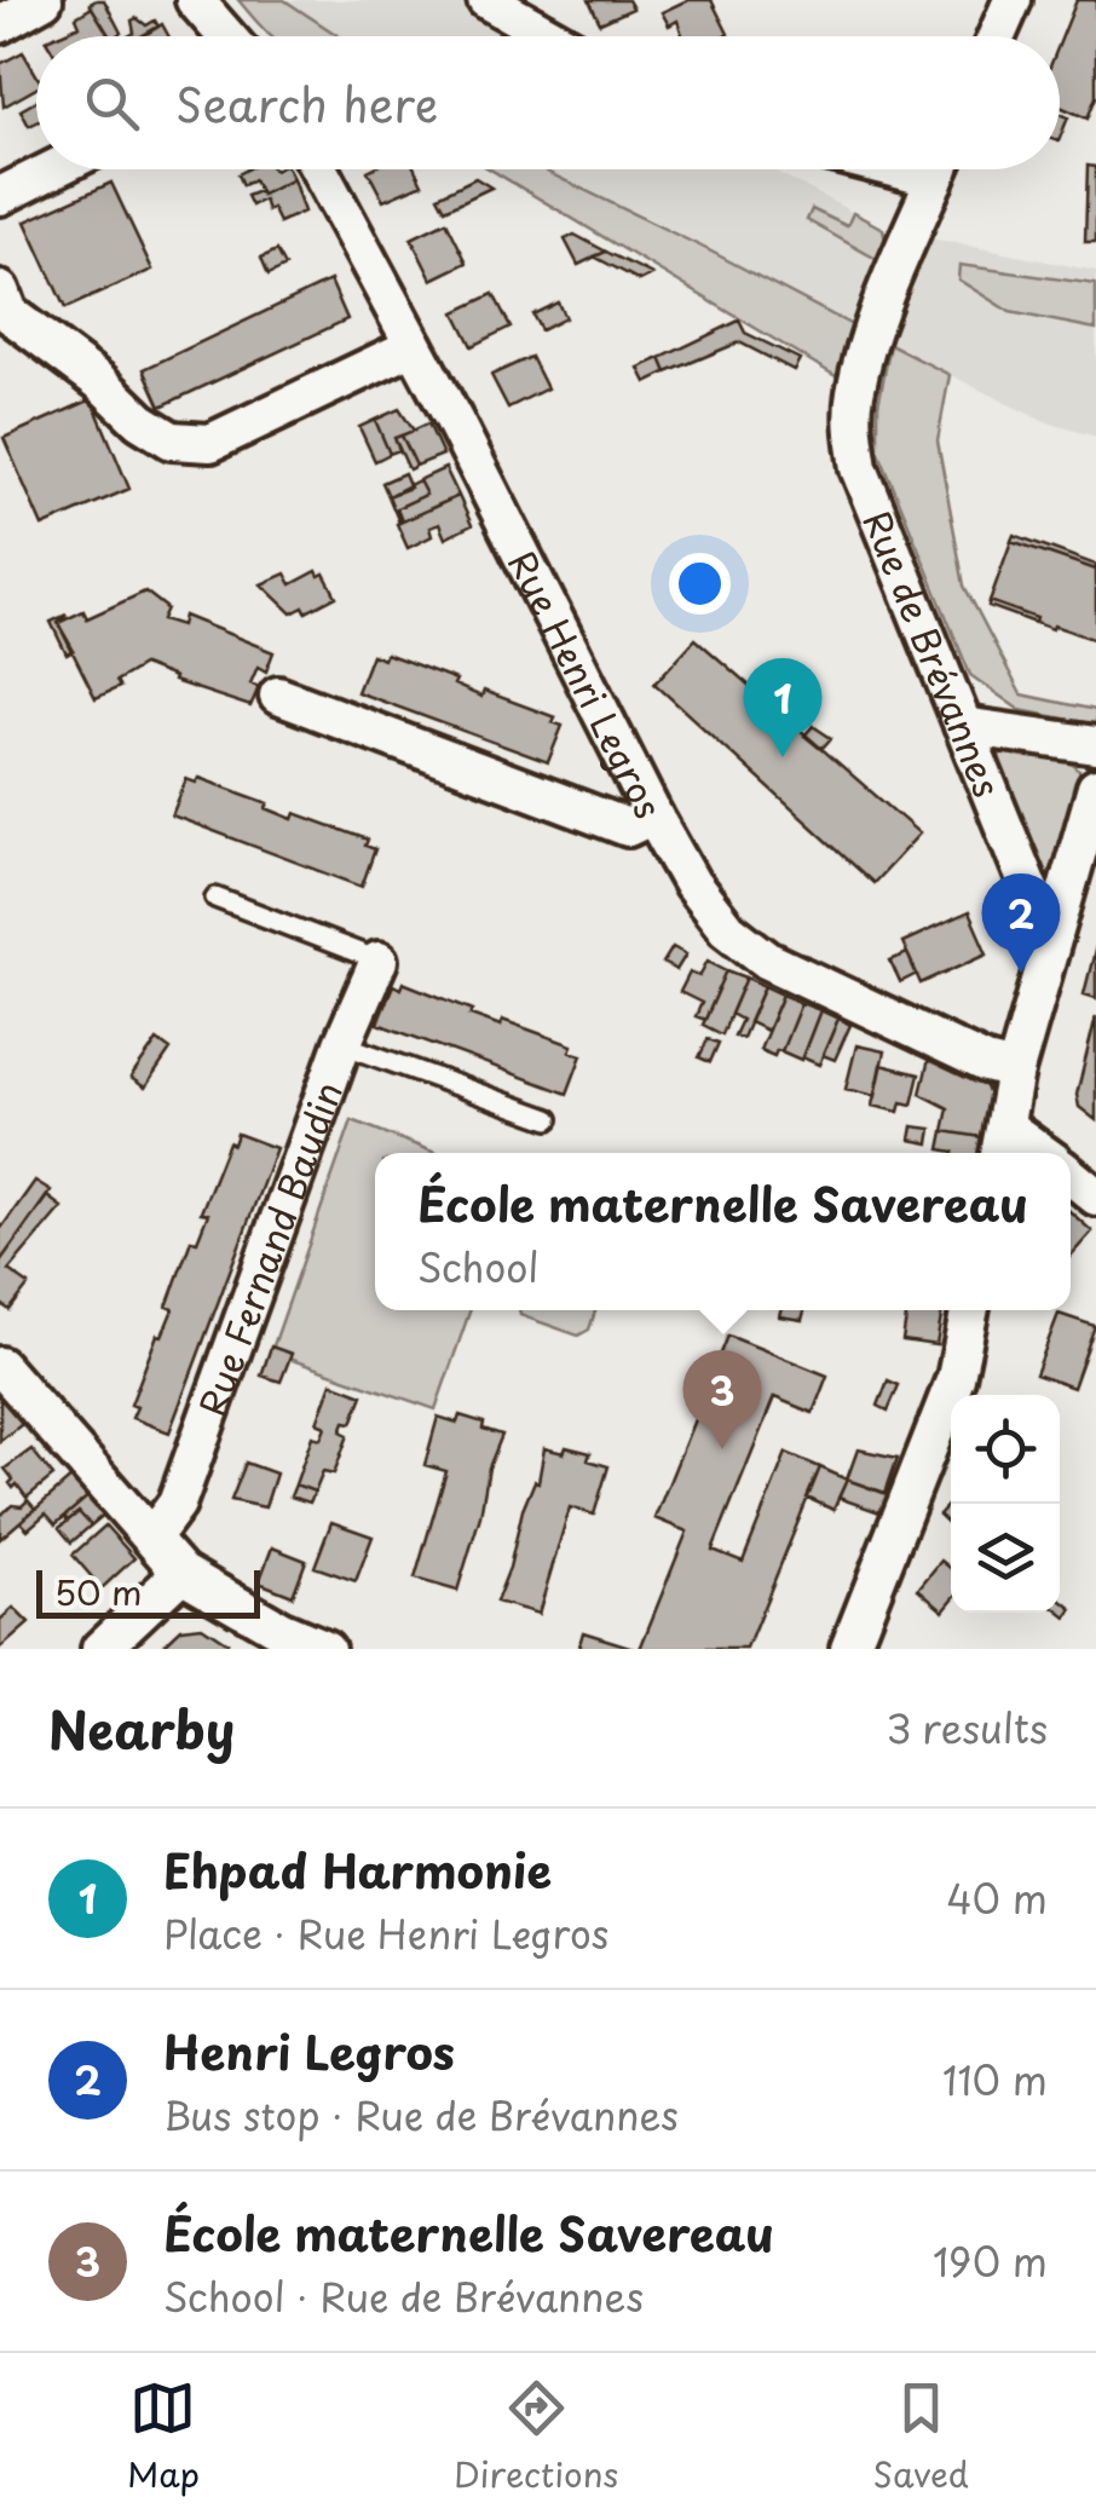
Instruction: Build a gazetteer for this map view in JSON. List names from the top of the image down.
{
  "streets": {
    "street": ["Rue de Brévannes", "Rue Henri Legros", "Rue Fernand Baudin"]
  },
  "scale_bar": "50 m",
  "page": {
    "search": "Search here",
    "pins": ["1", "2", "3"],
    "popup": ["École maternelle Savereau", "School"],
    "scale": "50 m",
    "heading": ["Nearby", "3 results"],
    "list": [
      {
        "mark": "1",
        "name": "Ehpad Harmonie",
        "note": "Place · Rue Henri Legros",
        "value": "40 m"
      },
      {
        "mark": "2",
        "name": "Henri Legros",
        "note": "Bus stop · Rue de Brévannes",
        "value": "110 m"
      },
      {
        "mark": "3",
        "name": "École maternelle Savereau",
        "note": "School · Rue de Brévannes",
        "value": "190 m"
      }
    ],
    "nav": ["Map", "Directions", "Saved"]
  }
}
